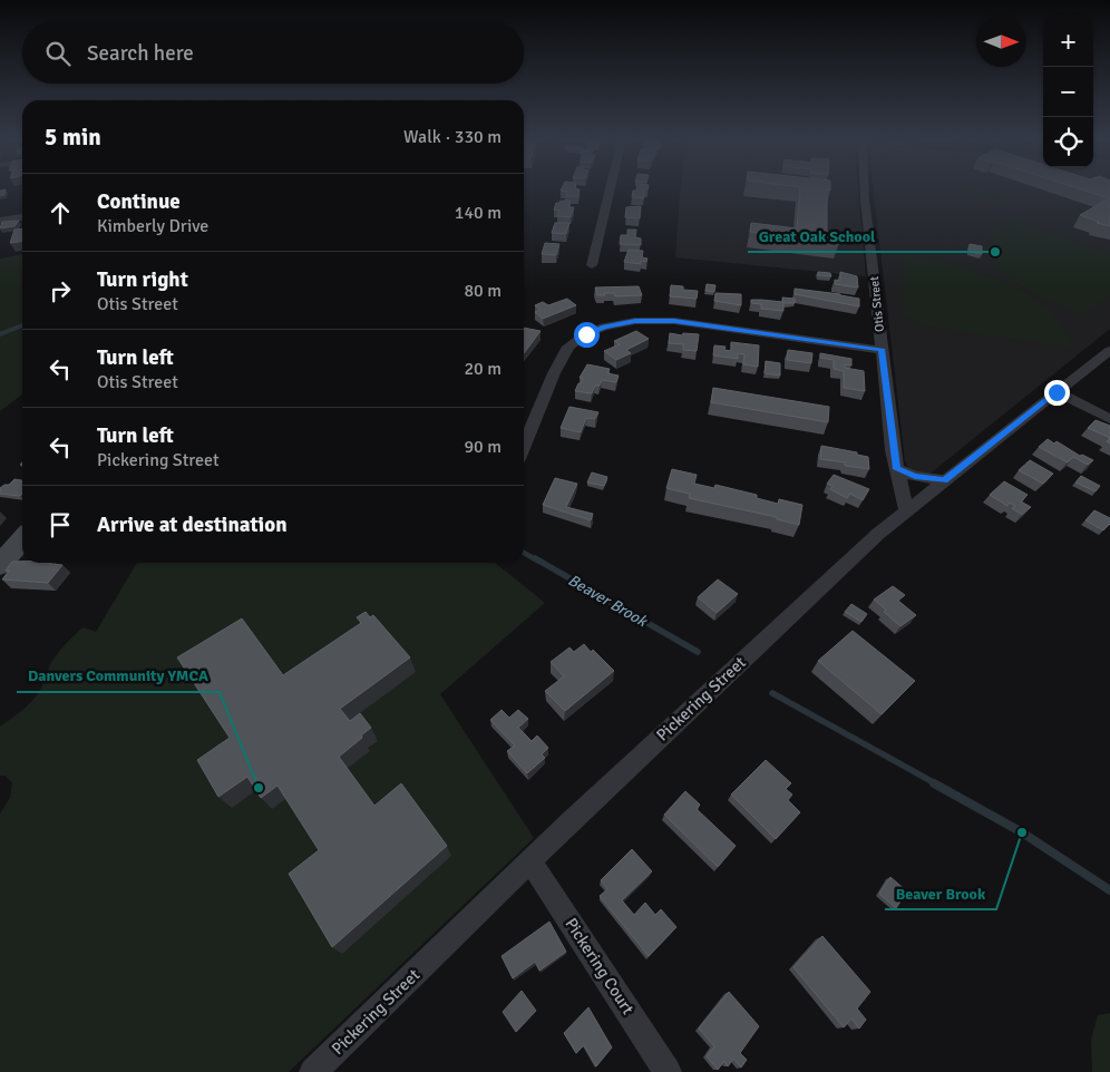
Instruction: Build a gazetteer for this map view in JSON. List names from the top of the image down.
{
  "streets": {
    "street": ["Otis Street", "Pickering Street", "Pickering Court"]
  },
  "crossings": [
    ["Otis Street", "Pickering Street"],
    ["Pickering Street", "Pickering Court"]
  ],
  "water": ["Beaver Brook"],
  "places": ["Great Oak School", "Danvers Community YMCA", "Beaver Brook"],
  "north": "right",
  "page": {
    "map_buttons": ["+", "−"],
    "search": "Search here",
    "heading": ["5 min", "Walk · 330 m"],
    "list": [
      ["Continue", "Kimberly Drive", "140 m"],
      ["Turn right", "Otis Street", "80 m"],
      ["Turn left", "Otis Street", "20 m"],
      ["Turn left", "Pickering Street", "90 m"],
      "Arrive at destination"
    ]
  }
}
